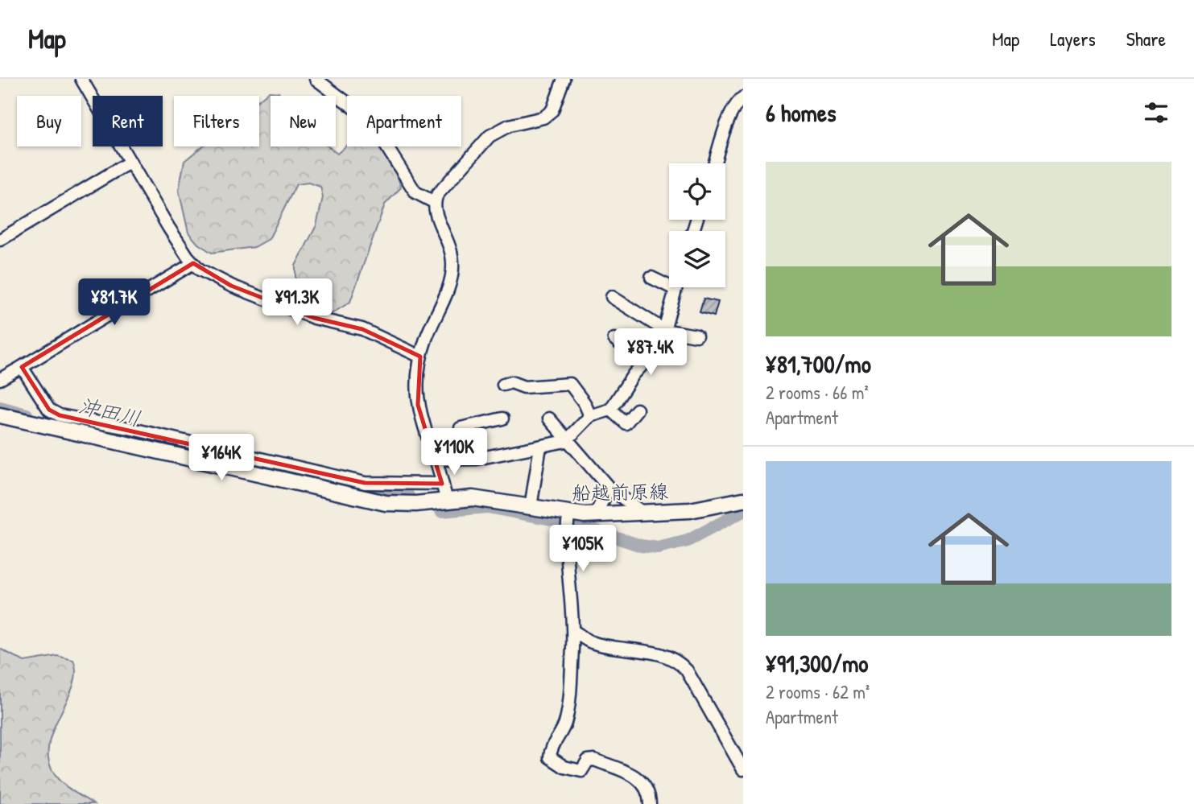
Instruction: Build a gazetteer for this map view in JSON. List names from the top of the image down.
{
  "streets": {
    "main road": ["船越前原線"]
  },
  "water": ["沖田川"],
  "page": {
    "header": "Map",
    "nav": ["Map", "Layers", "Share"],
    "heading": "6 homes",
    "chip": [
      "Buy",
      "Rent",
      "Filters",
      "New",
      "Apartment"
    ],
    "list": [
      {
        "name": "¥81,700/mo",
        "note": "2 rooms · 66 m² · Apartment"
      },
      {
        "name": "¥91,300/mo",
        "note": "2 rooms · 62 m² · Apartment"
      }
    ],
    "price": [
      "¥81.7K",
      "¥91.3K",
      "¥87.4K",
      "¥110K",
      "¥164K",
      "¥105K"
    ]
  }
}
